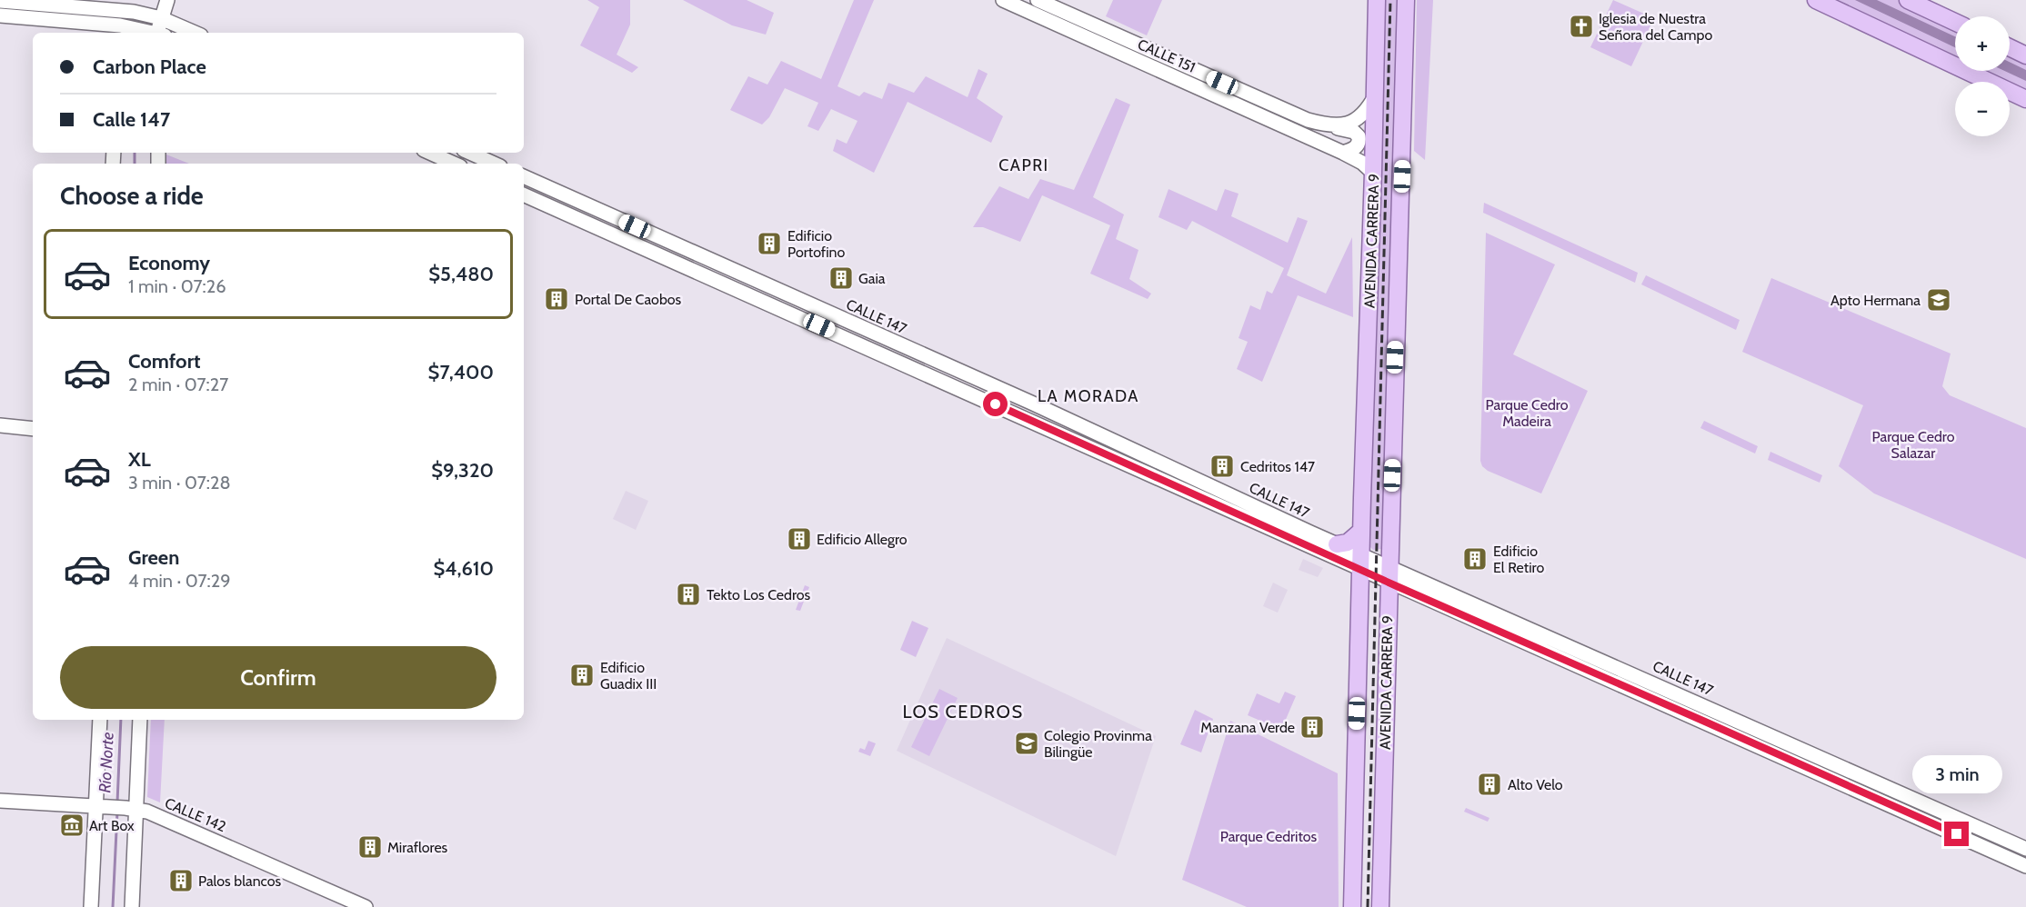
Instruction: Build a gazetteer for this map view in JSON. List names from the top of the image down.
{
  "streets": {
    "main road": [
      "CALLE 151",
      "AVENIDA CARRERA 9",
      "CALLE 147",
      "CALLE 142"
    ]
  },
  "crossings": [
    ["CALLE 151", "AVENIDA CARRERA 9"],
    ["AVENIDA CARRERA 9", "CALLE 147"]
  ],
  "districts": ["CAPRI", "LA MORADA", "LOS CEDROS"],
  "water": ["Río Norte"],
  "parks": ["Parque Cedro Madeira", "Parque Cedro Salazar", "Parque Cedritos"],
  "places": {
    "church": ["Iglesia de Nuestra Señora del Campo"],
    "building": [
      "Edificio Portofino",
      "Gaia",
      "Portal De Caobos",
      "Cedritos 147",
      "Edificio Allegro",
      "Edificio El Retiro",
      "Tekto Los Cedros",
      "Edificio Guadix III",
      "Manzana Verde",
      "Alto Velo",
      "Miraflores",
      "Palos blancos"
    ],
    "school or university": ["Apto Hermana", "Colegio Provinma Bilingüe"],
    "museum": ["Art Box"]
  },
  "page": {
    "map_buttons": ["+", "−"],
    "banner": ["Carbon Place", "Calle 147"],
    "heading": "Choose a ride",
    "list": [
      {
        "name": "Economy",
        "note": "1 min · 07:26",
        "value": "$5,480"
      },
      {
        "name": "Comfort",
        "note": "2 min · 07:27",
        "value": "$7,400"
      },
      {
        "name": "XL",
        "note": "3 min · 07:28",
        "value": "$9,320"
      },
      {
        "name": "Green",
        "note": "4 min · 07:29",
        "value": "$4,610"
      }
    ],
    "buttons": "Confirm",
    "bubble": "3 min"
  }
}
